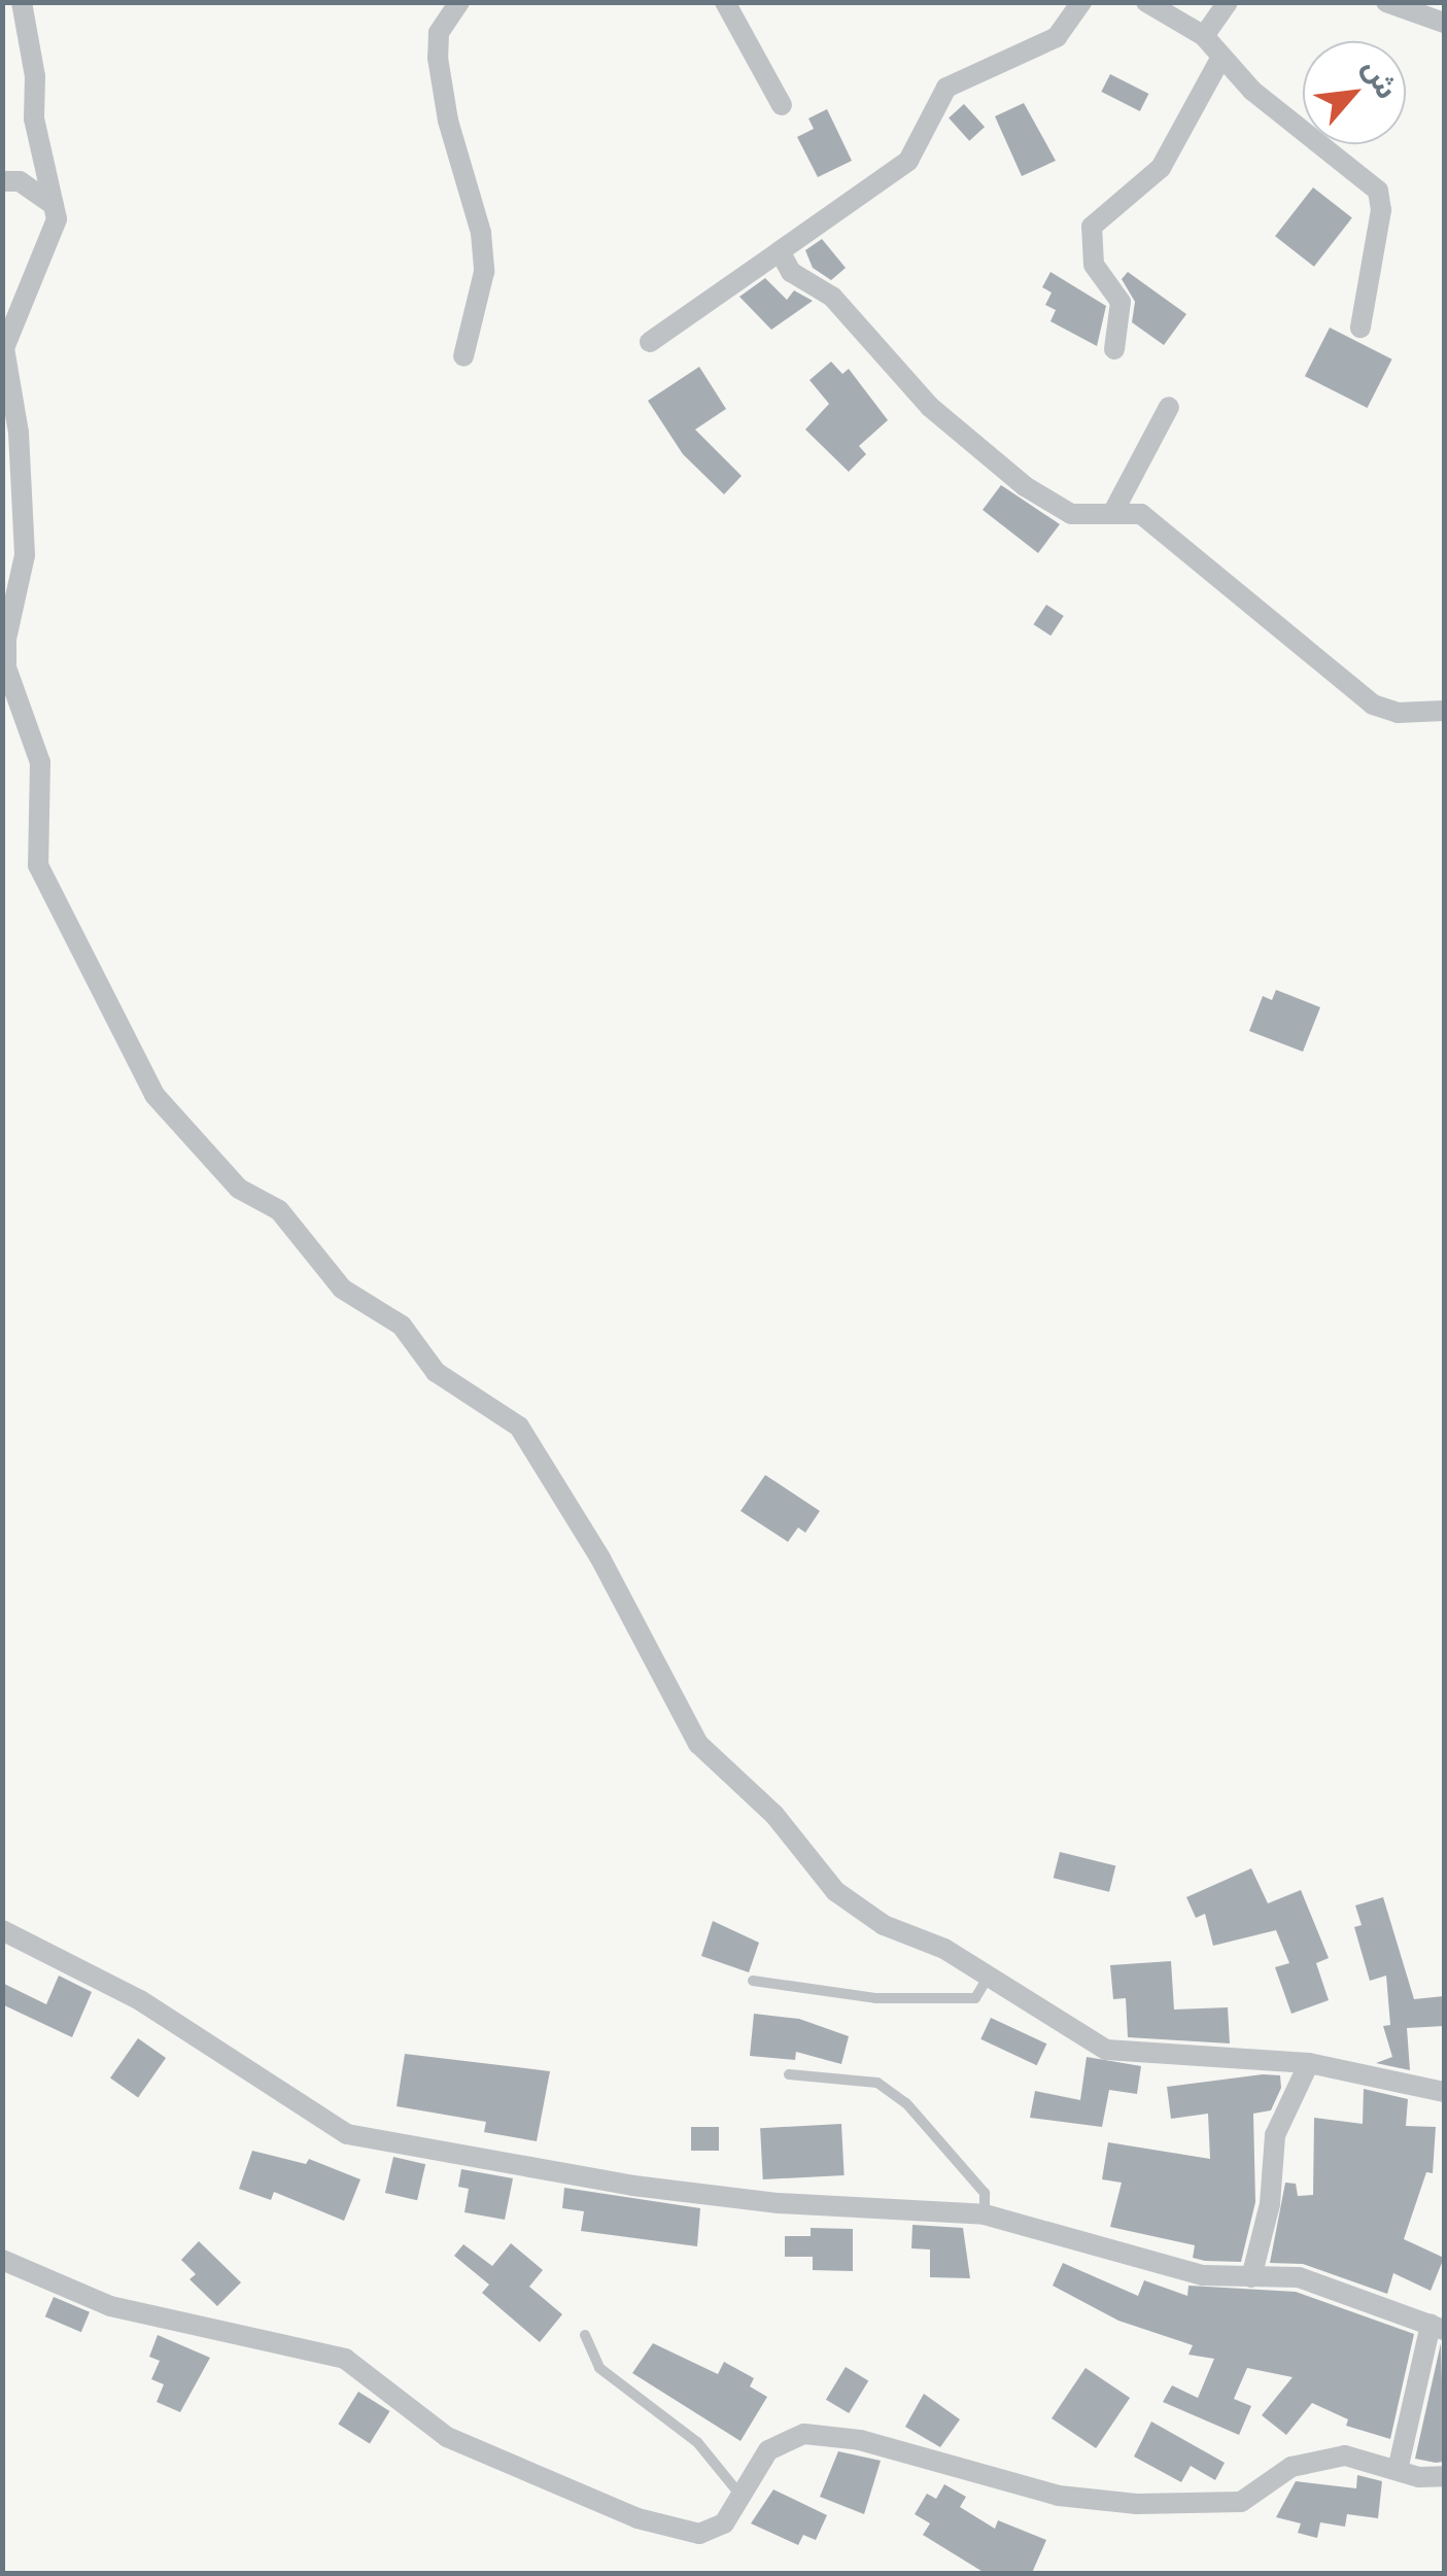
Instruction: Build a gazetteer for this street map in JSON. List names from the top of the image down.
{
  "north": "top right"
}
